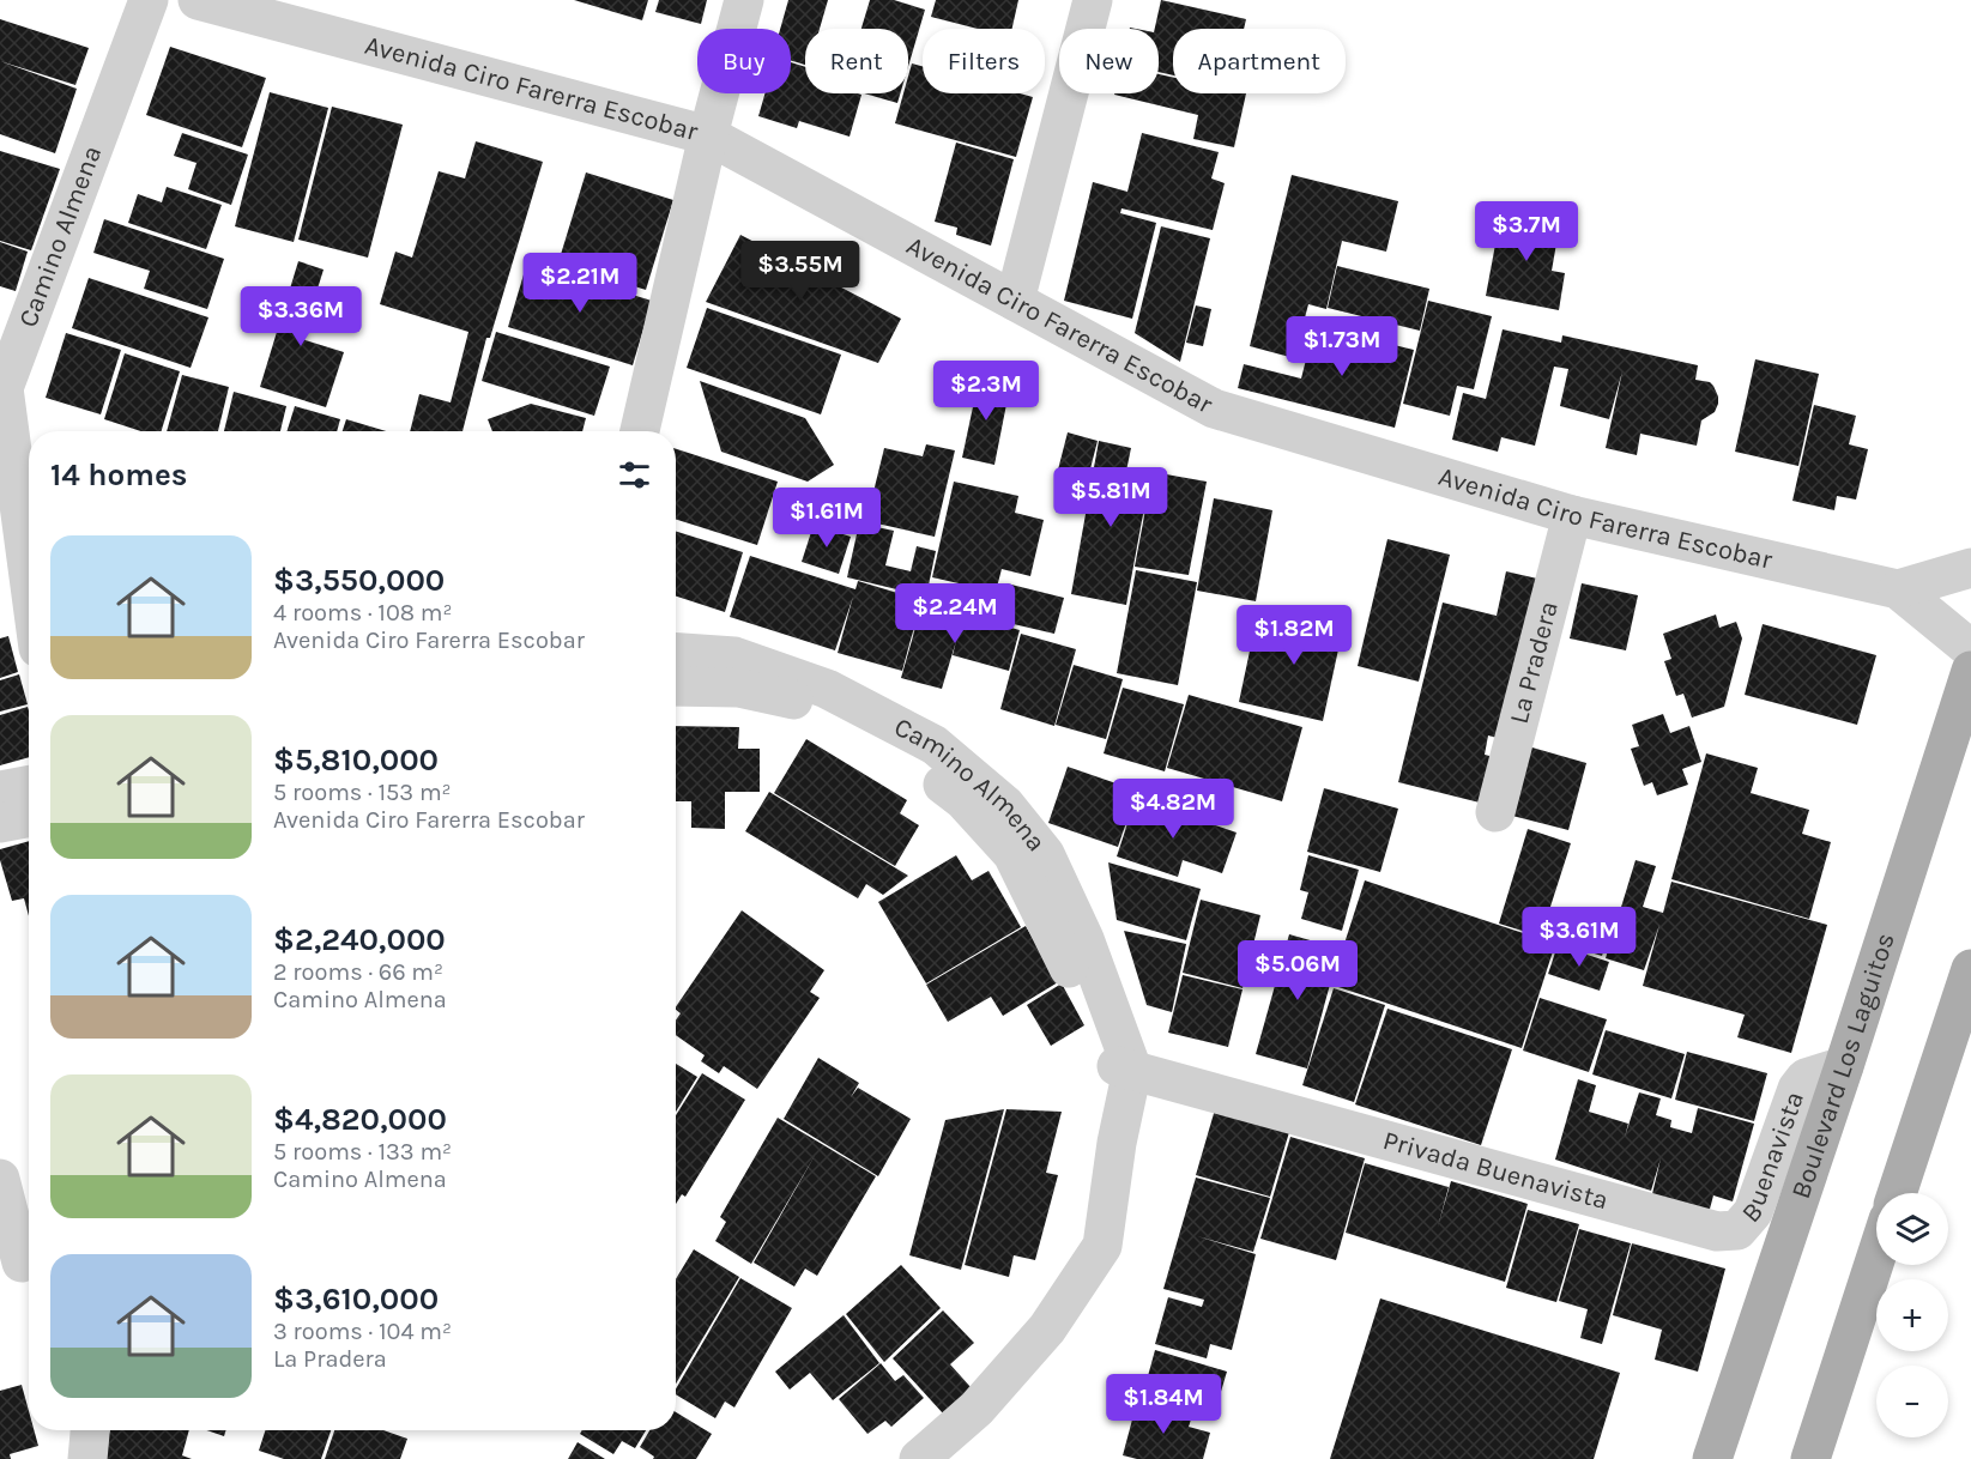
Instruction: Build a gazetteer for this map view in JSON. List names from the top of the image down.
{
  "streets": {
    "main road": ["Boulevard Los Laguitos"],
    "street": [
      "Avenida Ciro Farerra Escobar",
      "Camino Almena",
      "La Pradera",
      "Buenavista",
      "Privada Buenavista"
    ]
  },
  "crossings": [
    ["Avenida Ciro Farerra Escobar", "La Pradera"],
    ["Camino Almena", "Privada Buenavista"],
    ["Boulevard Los Laguitos", "Buenavista"],
    ["Buenavista", "Privada Buenavista"]
  ],
  "page": {
    "chip": [
      "Buy",
      "Rent",
      "Filters",
      "New",
      "Apartment"
    ],
    "price": [
      "$3.7M",
      "$3.55M",
      "$2.21M",
      "$3.36M",
      "$1.73M",
      "$2.3M",
      "$5.81M",
      "$1.61M",
      "$2.24M",
      "$1.82M",
      "$4.82M",
      "$3.61M",
      "$5.06M",
      "$1.84M"
    ],
    "heading": "14 homes",
    "list": [
      {
        "name": "$3,550,000",
        "note": "4 rooms · 108 m² · Avenida Ciro Farerra Escobar"
      },
      {
        "name": "$5,810,000",
        "note": "5 rooms · 153 m² · Avenida Ciro Farerra Escobar"
      },
      {
        "name": "$2,240,000",
        "note": "2 rooms · 66 m² · Camino Almena"
      },
      {
        "name": "$4,820,000",
        "note": "5 rooms · 133 m² · Camino Almena"
      },
      {
        "name": "$3,610,000",
        "note": "3 rooms · 104 m² · La Pradera"
      }
    ],
    "map_buttons": ["+", "−"]
  }
}
